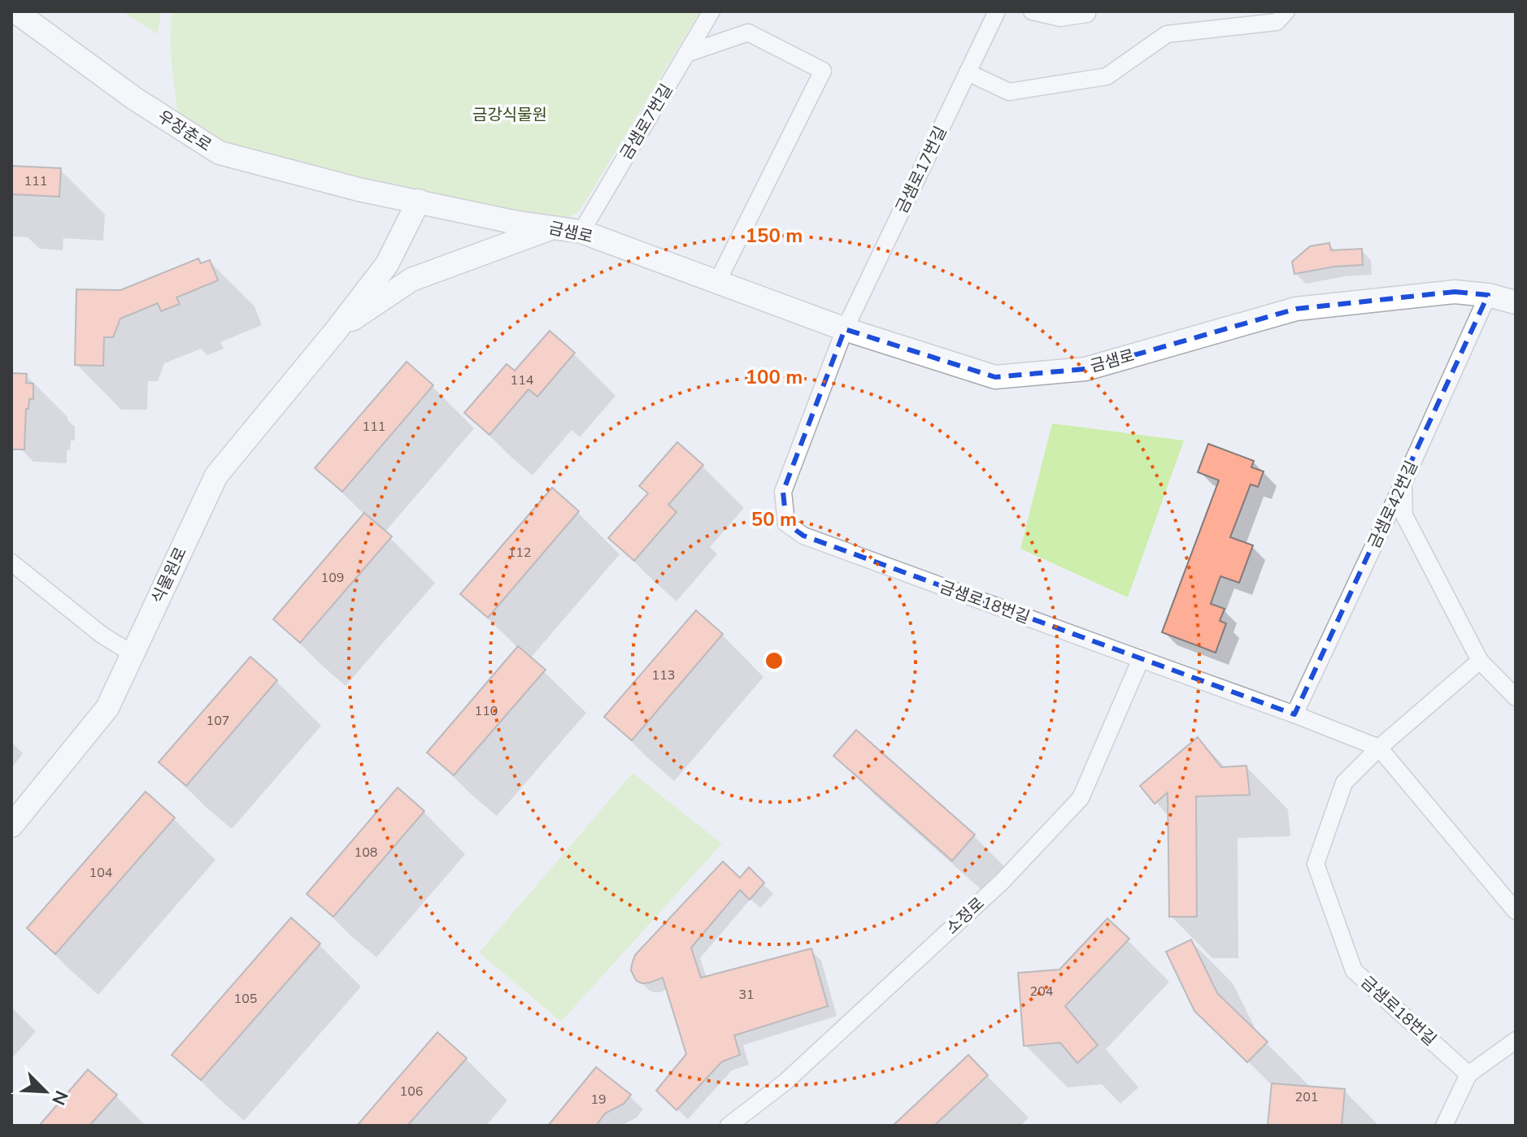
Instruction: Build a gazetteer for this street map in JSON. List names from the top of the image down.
{
  "streets": {
    "main road": ["우장춘로", "금샘로", "식물원로"],
    "street": [
      "금샘로7번길",
      "금샘로17번길",
      "금샘로42번길",
      "금샘로18번길",
      "소정로"
    ]
  },
  "crossings": [
    ["금샘로7번길", "금샘로"],
    ["우장춘로", "금샘로"],
    ["우장춘로", "식물원로"],
    ["금샘로17번길", "금샘로"],
    ["금샘로17번길", "금샘로18번길"],
    ["금샘로", "금샘로42번길"],
    ["금샘로", "식물원로"],
    ["금샘로", "금샘로18번길"],
    ["금샘로42번길", "금샘로18번길"],
    ["금샘로18번길", "소정로"]
  ],
  "parks": ["금강식물원"],
  "house_numbers": [
    "111",
    "114",
    "111",
    "112",
    "109",
    "113",
    "110",
    "107",
    "108",
    "104",
    "204",
    "31",
    "105",
    "106",
    "201",
    "19"
  ],
  "north": "bottom right",
  "rings": ["150 m", "100 m", "50 m"]
}
